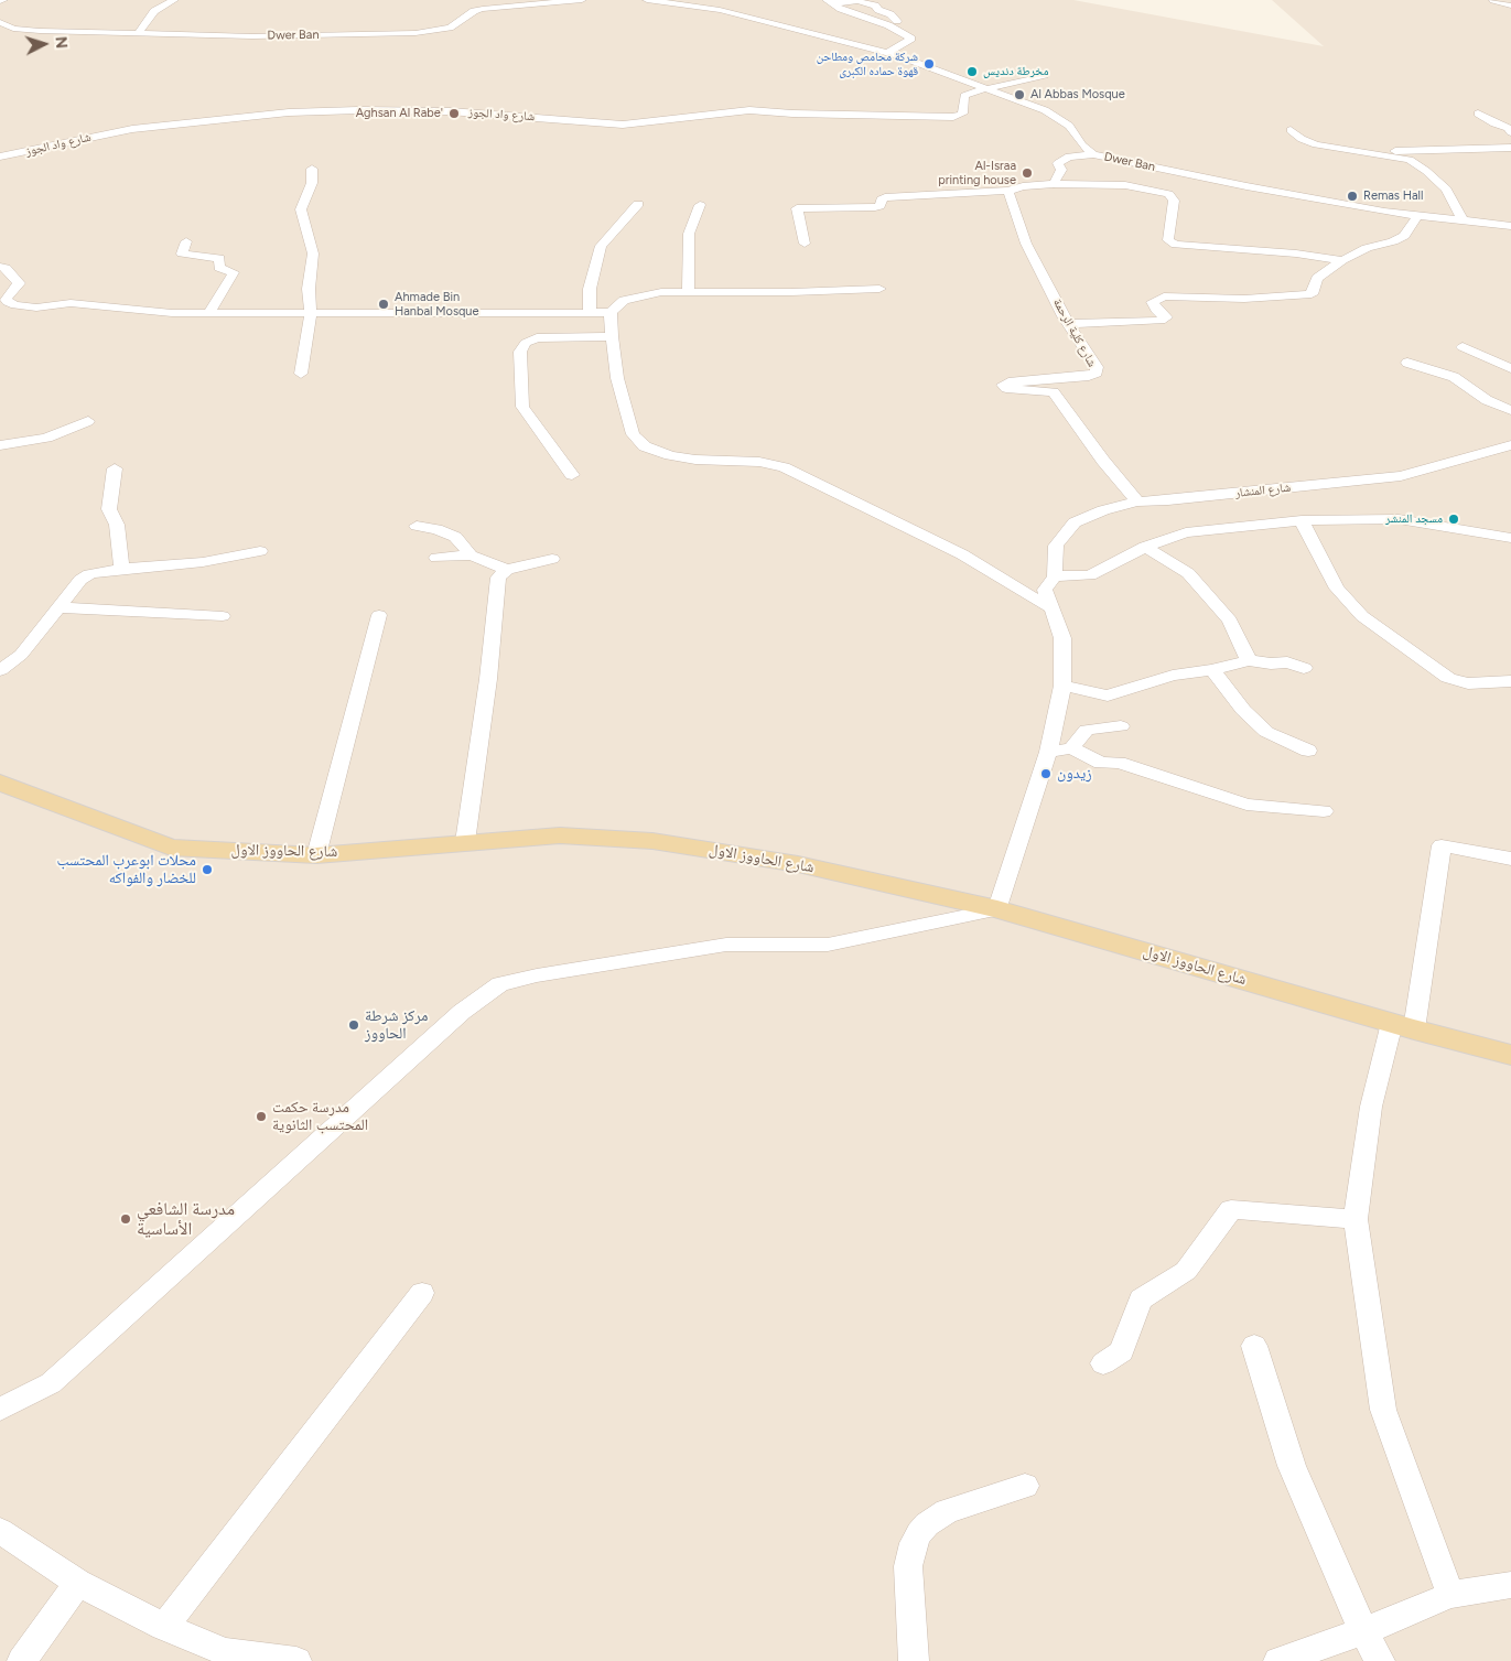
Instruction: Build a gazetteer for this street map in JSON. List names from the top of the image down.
{
  "streets": {
    "main road": ["شارع الحاووز الاول"],
    "street": [
      "Dwer Ban",
      "شارع واد الجوز",
      "شارع كلية الرحمة",
      "شارع المنشار"
    ]
  },
  "crossings": [
    ["Dwer Ban", "شارع واد الجوز"],
    ["شارع كلية الرحمة", "شارع المنشار"],
    ["شارع المنشار", "شارع الحاووز الاول"]
  ],
  "places": [
    "شركة محامص ومطاحن قهوة حماده الكبرى",
    "مخرطة دنديس",
    "Al Abbas Mosque",
    "Aghsan Al Rabe'",
    "Al-Israa printing house",
    "Remas Hall",
    "Ahmade Bin Hanbal Mosque",
    "مسجد المنشر",
    "زيدون",
    "محلات ابوعرب المحتسب للخضار والفواكه",
    "مركز شرطة الحاووز",
    "مدرسة حكمت المحتسب الثانوية",
    "مدرسة الشافعي الأساسية"
  ],
  "north": "right"
}
